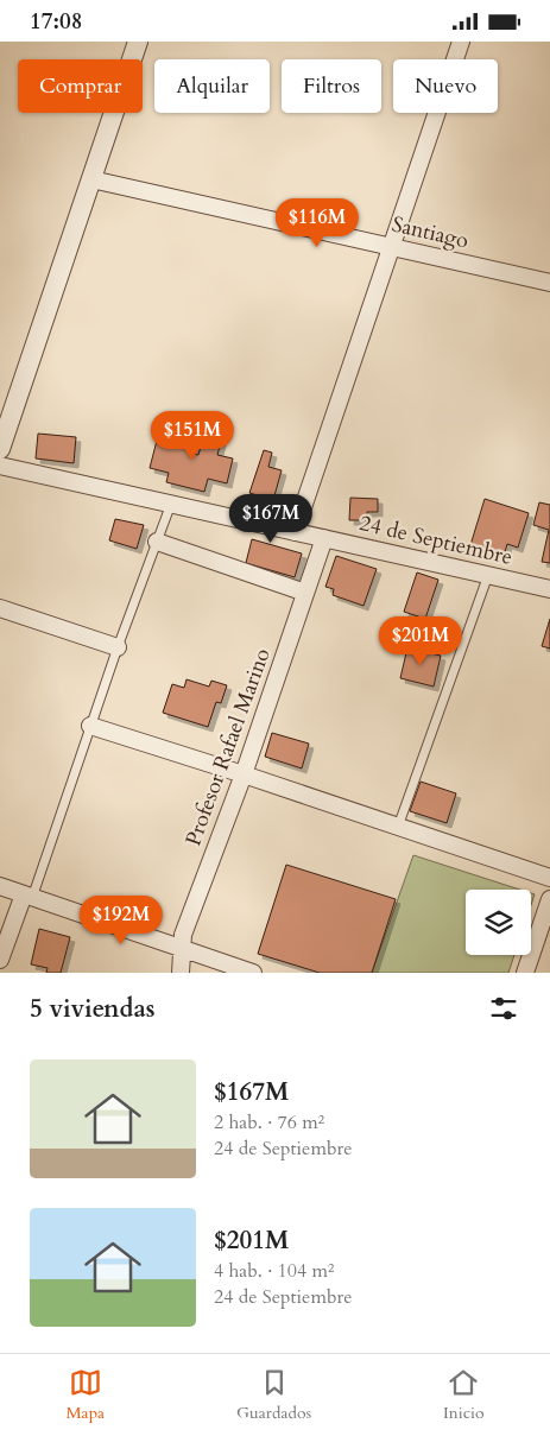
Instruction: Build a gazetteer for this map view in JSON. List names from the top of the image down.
{
  "streets": {
    "street": ["Santiago", "24 de Septiembre", "Profesor Rafael Marino"]
  },
  "crossings": [
    ["24 de Septiembre", "Profesor Rafael Marino"]
  ],
  "page": {
    "status": "17:08",
    "chip": [
      "Comprar",
      "Alquilar",
      "Filtros",
      "Nuevo"
    ],
    "price": [
      "$116M",
      "$151M",
      "$167M",
      "$201M",
      "$192M"
    ],
    "heading": "5 viviendas",
    "list": [
      {
        "name": "$167M",
        "note": "2 hab. · 76 m² · 24 de Septiembre"
      },
      {
        "name": "$201M",
        "note": "4 hab. · 104 m² · 24 de Septiembre"
      }
    ],
    "tabs": ["Mapa", "Guardados", "Inicio"]
  }
}
